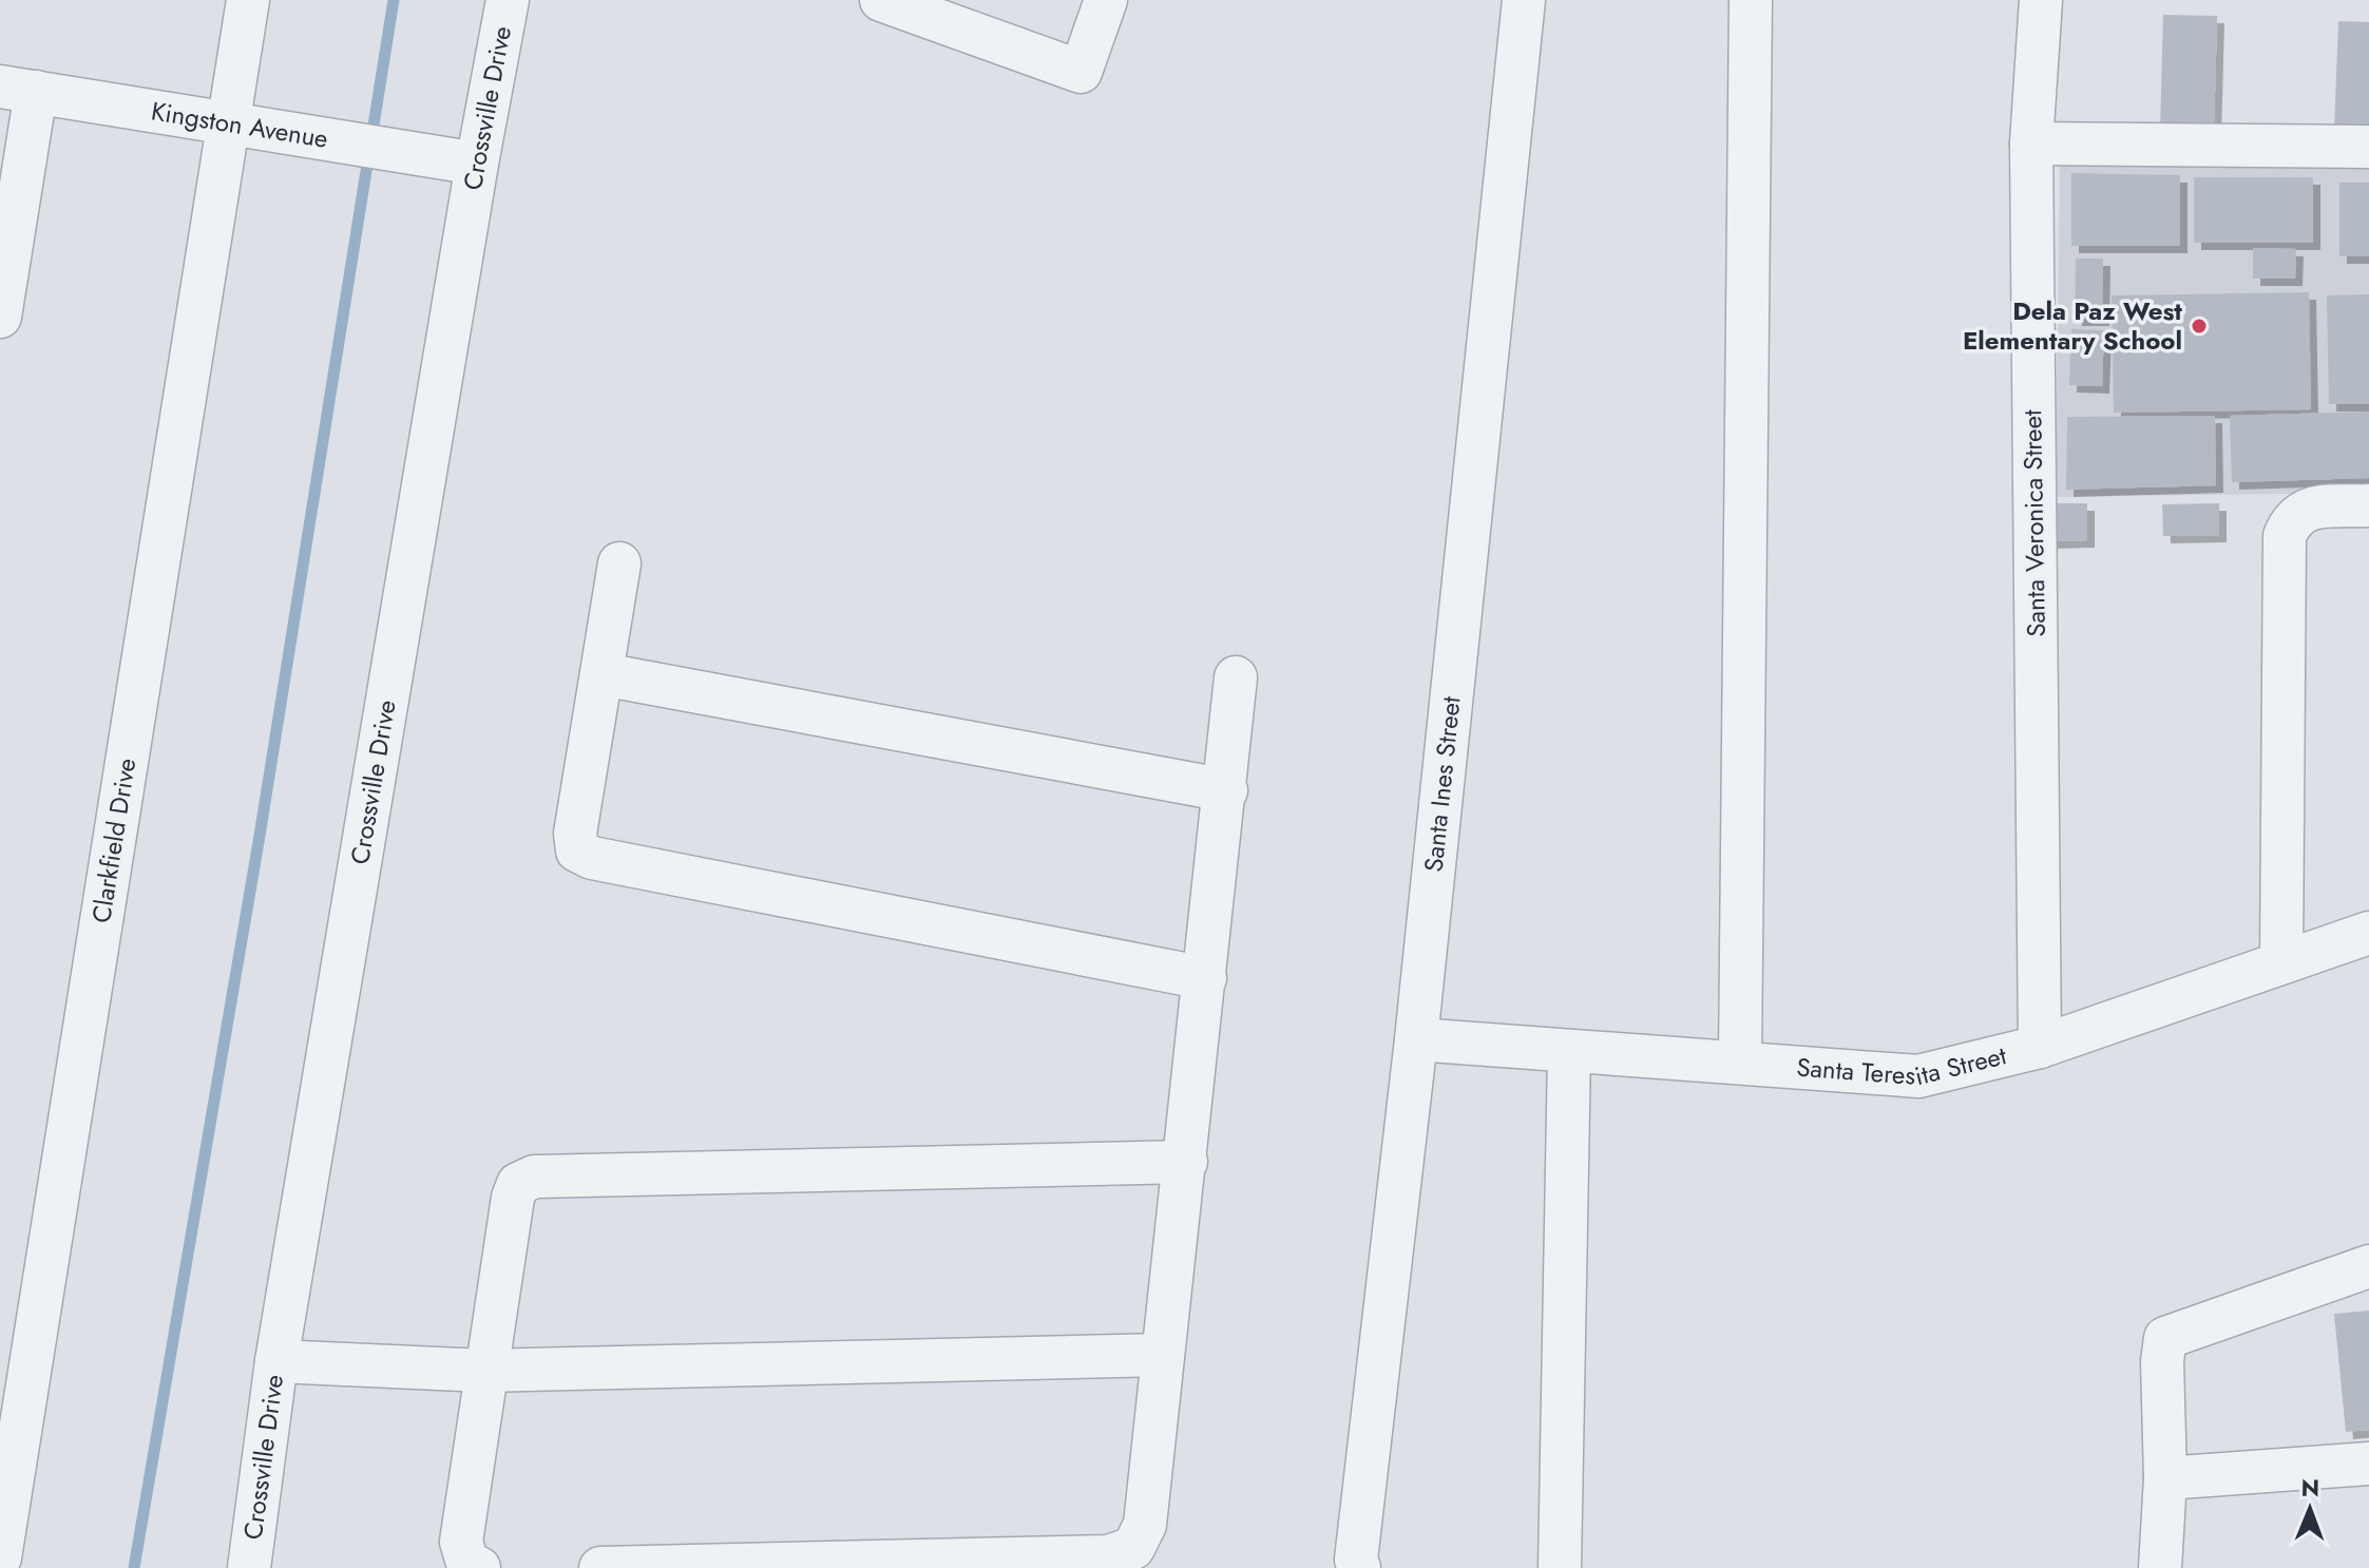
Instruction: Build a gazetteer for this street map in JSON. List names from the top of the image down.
{
  "streets": {
    "street": [
      "Crossville Drive",
      "Kingston Avenue",
      "Santa Veronica Street",
      "Santa Ines Street",
      "Clarkfield Drive",
      "Santa Teresita Street"
    ]
  },
  "crossings": [
    ["Crossville Drive", "Kingston Avenue"],
    ["Kingston Avenue", "Clarkfield Drive"],
    ["Santa Veronica Street", "Santa Teresita Street"],
    ["Santa Ines Street", "Santa Teresita Street"]
  ],
  "places": ["Dela Paz West Elementary School"],
  "north": "top"
}
